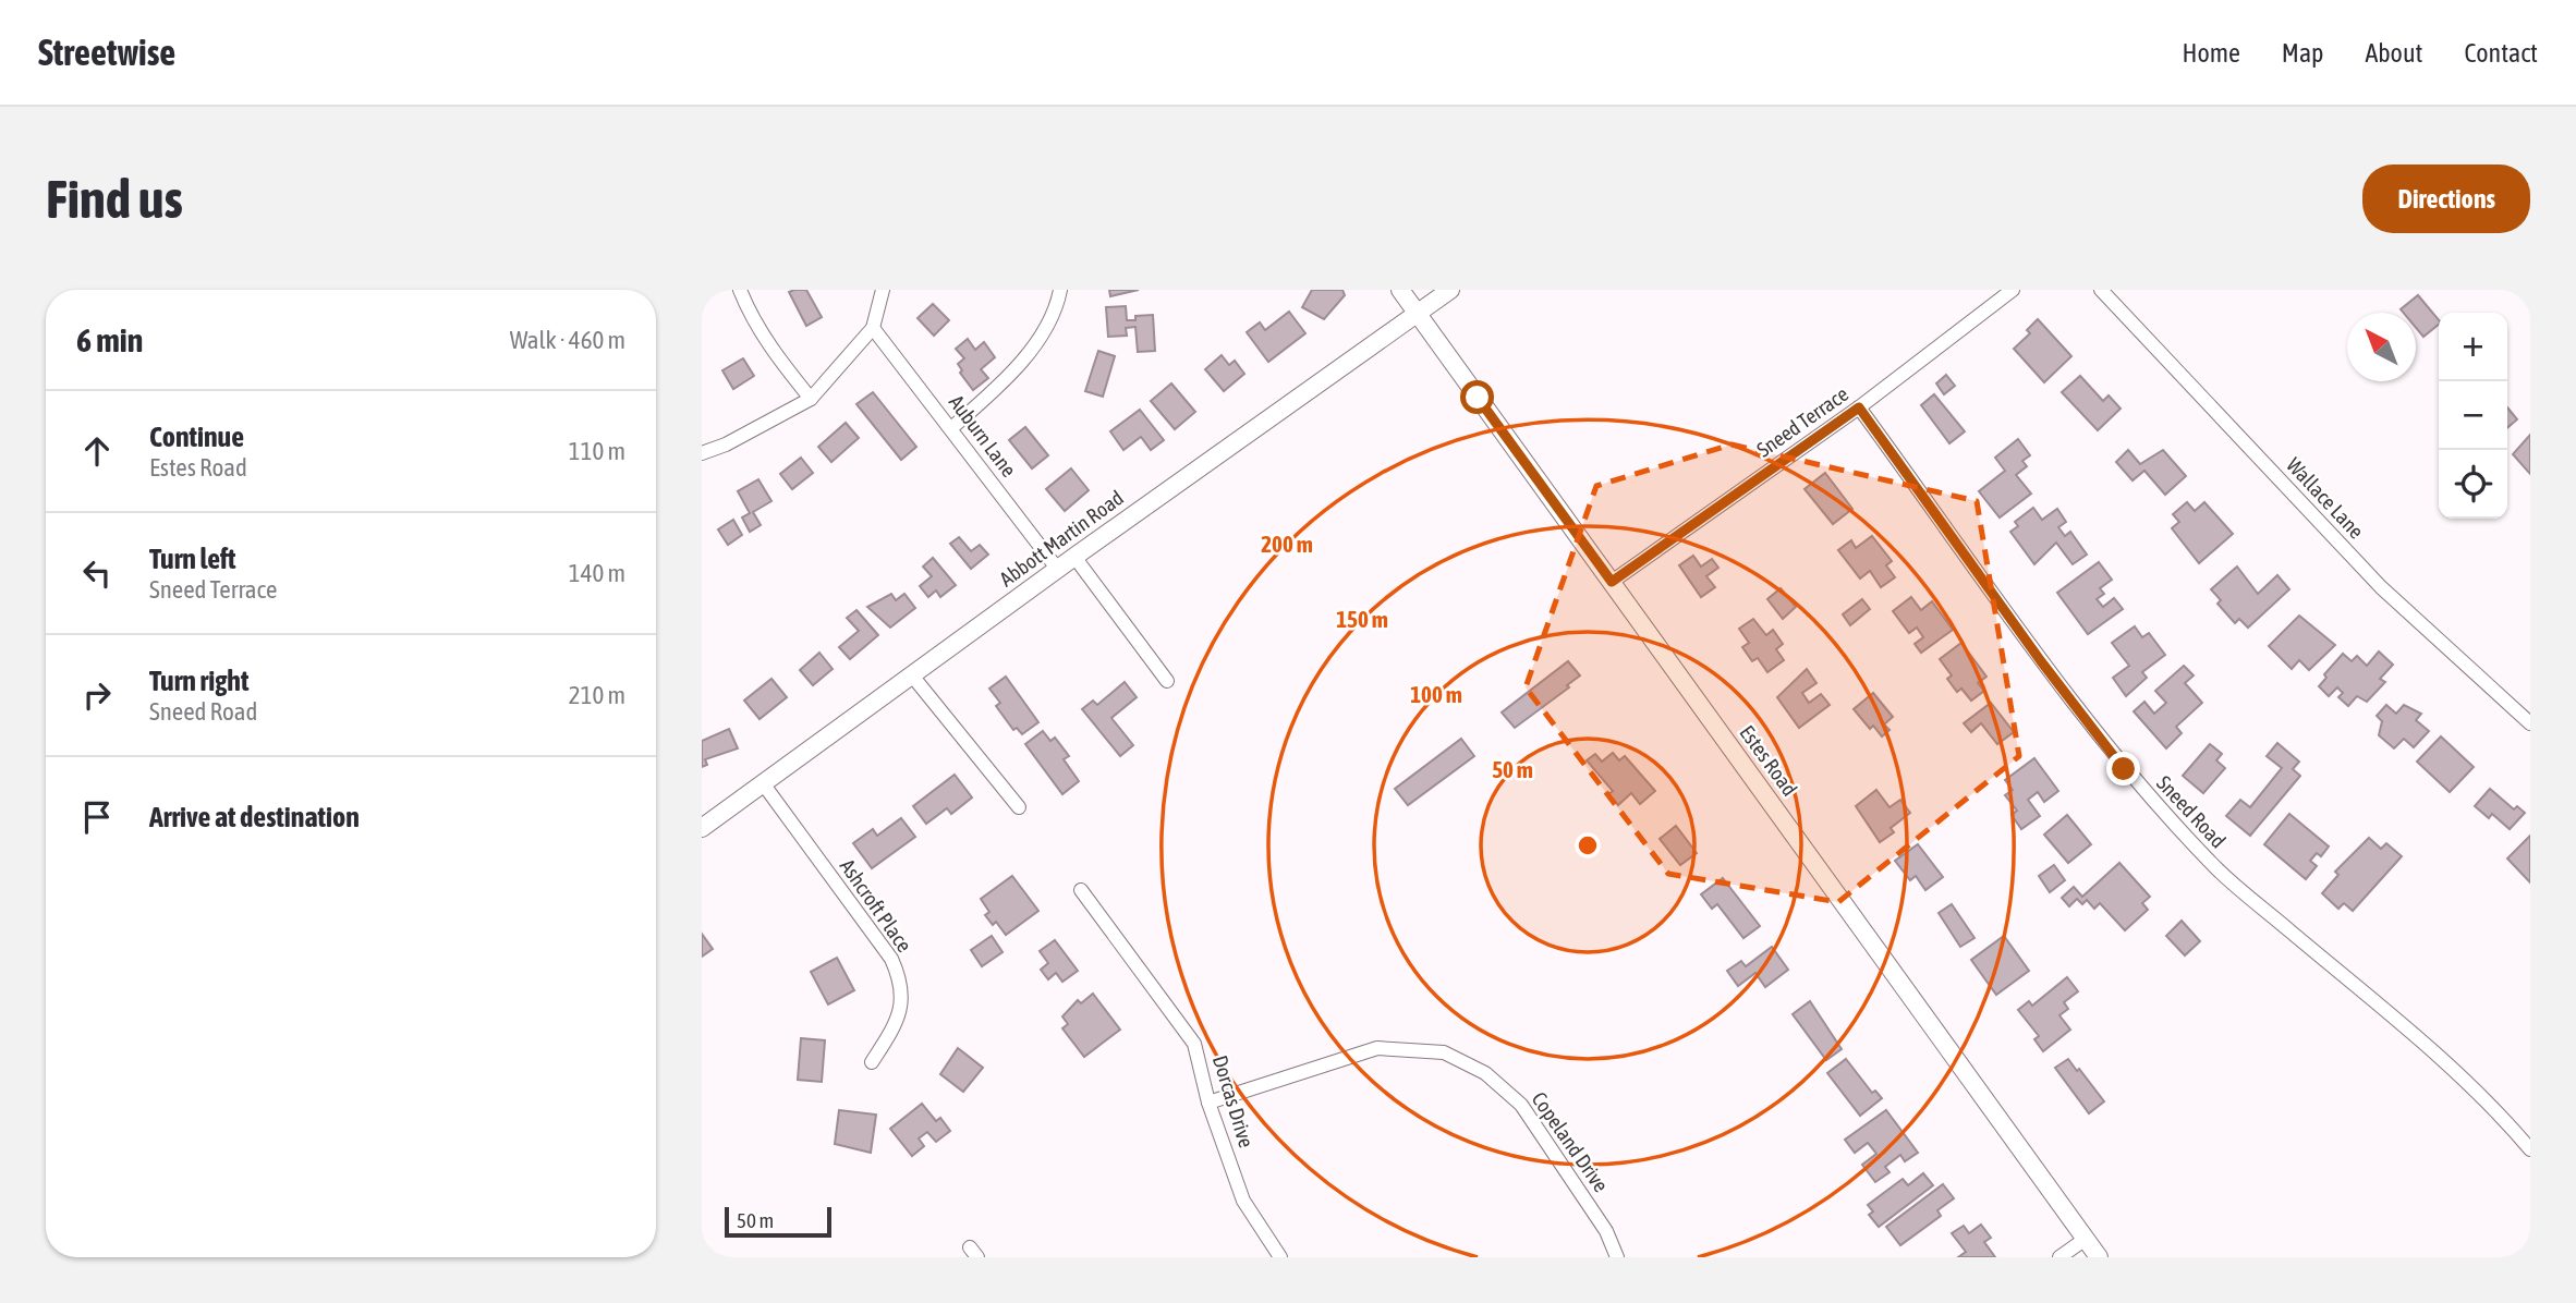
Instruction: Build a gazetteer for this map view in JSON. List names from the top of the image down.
{
  "streets": {
    "main road": ["Abbott Martin Road", "Estes Road"],
    "street": [
      "Sneed Terrace",
      "Auburn Lane",
      "Wallace Lane",
      "Sneed Road",
      "Ashcroft Place",
      "Dorcas Drive",
      "Copeland Drive"
    ]
  },
  "crossings": [
    ["Sneed Terrace", "Estes Road"],
    ["Sneed Terrace", "Sneed Road"],
    ["Auburn Lane", "Abbott Martin Road"],
    ["Abbott Martin Road", "Estes Road"],
    ["Abbott Martin Road", "Ashcroft Place"],
    ["Dorcas Drive", "Copeland Drive"]
  ],
  "scale_bar": "50 m",
  "north": "top left",
  "page": {
    "header": "Streetwise",
    "nav": [
      "Home",
      "Map",
      "About",
      "Contact"
    ],
    "buttons": "Directions",
    "title": "Find us",
    "heading": ["6 min", "Walk · 460 m"],
    "map_buttons": ["+", "−"],
    "list": [
      ["Continue", "Estes Road", "110 m"],
      ["Turn left", "Sneed Terrace", "140 m"],
      ["Turn right", "Sneed Road", "210 m"],
      "Arrive at destination"
    ],
    "scale": "50 m"
  },
  "rings": [
    "200 m",
    "150 m",
    "100 m",
    "50 m"
  ]
}
